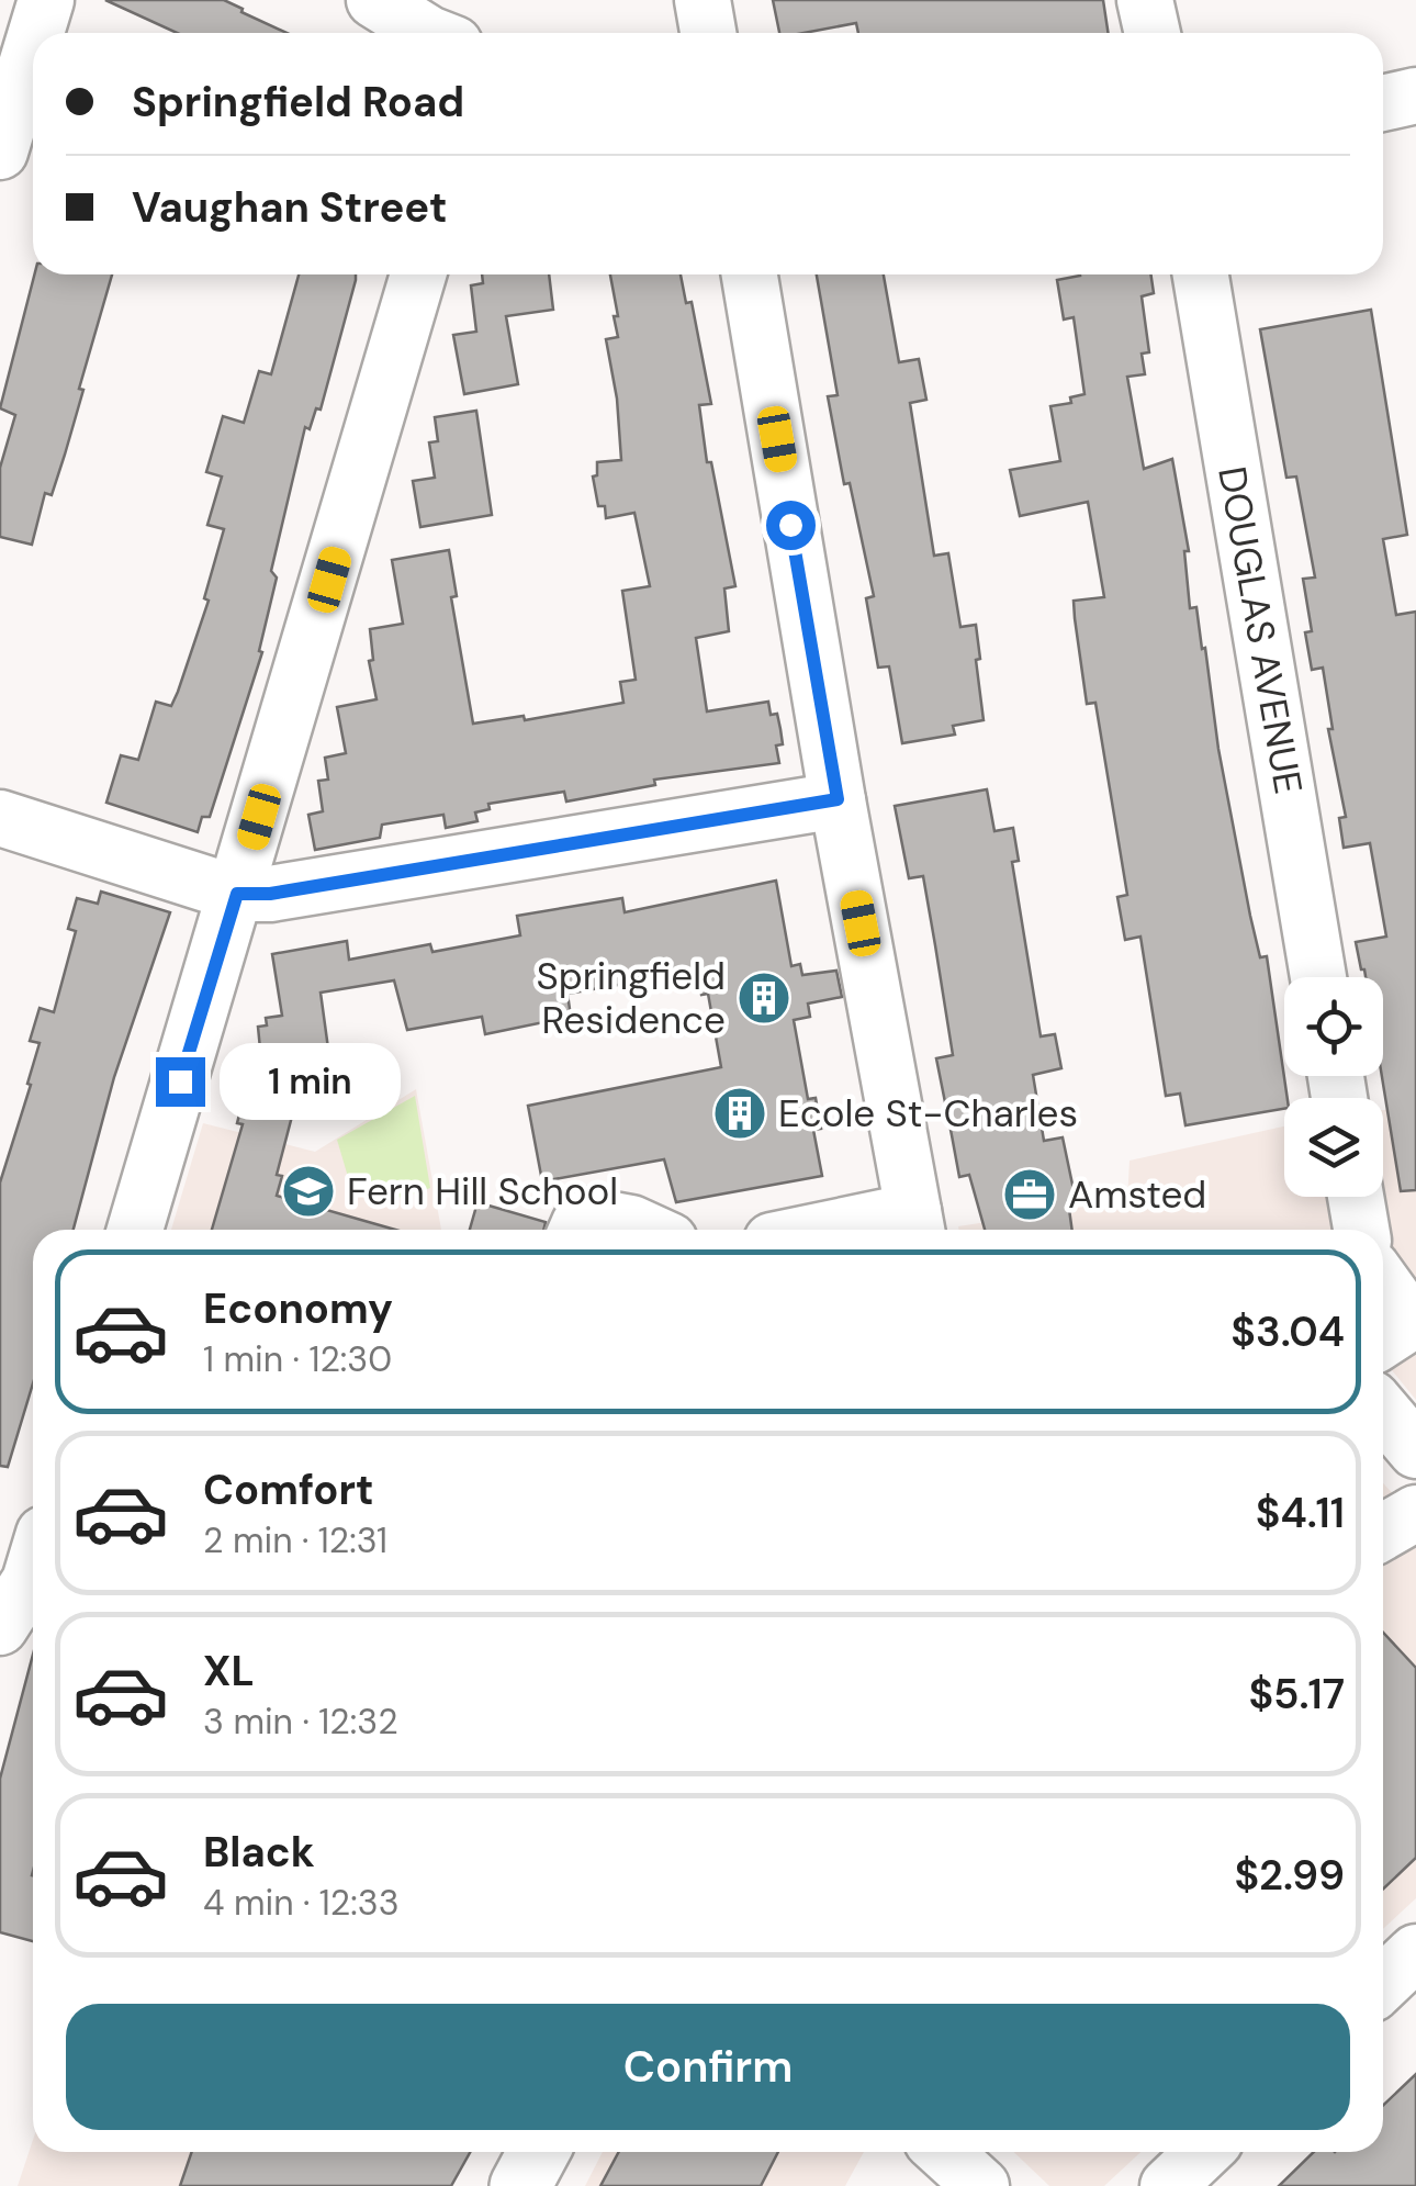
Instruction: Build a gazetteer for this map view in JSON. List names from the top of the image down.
{
  "streets": {
    "street": ["DOUGLAS AVENUE"]
  },
  "places": {
    "building": ["Springfield Residence", "Ecole St-Charles"],
    "school or university": ["Fern Hill School"],
    "office": ["Amsted"]
  },
  "page": {
    "banner": ["Springfield Road", "Vaughan Street"],
    "bubble": "1 min",
    "list": [
      {
        "name": "Economy",
        "note": "1 min · 12:30",
        "value": "$3.04"
      },
      {
        "name": "Comfort",
        "note": "2 min · 12:31",
        "value": "$4.11"
      },
      {
        "name": "XL",
        "note": "3 min · 12:32",
        "value": "$5.17"
      },
      {
        "name": "Black",
        "note": "4 min · 12:33",
        "value": "$2.99"
      }
    ],
    "buttons": "Confirm"
  }
}
